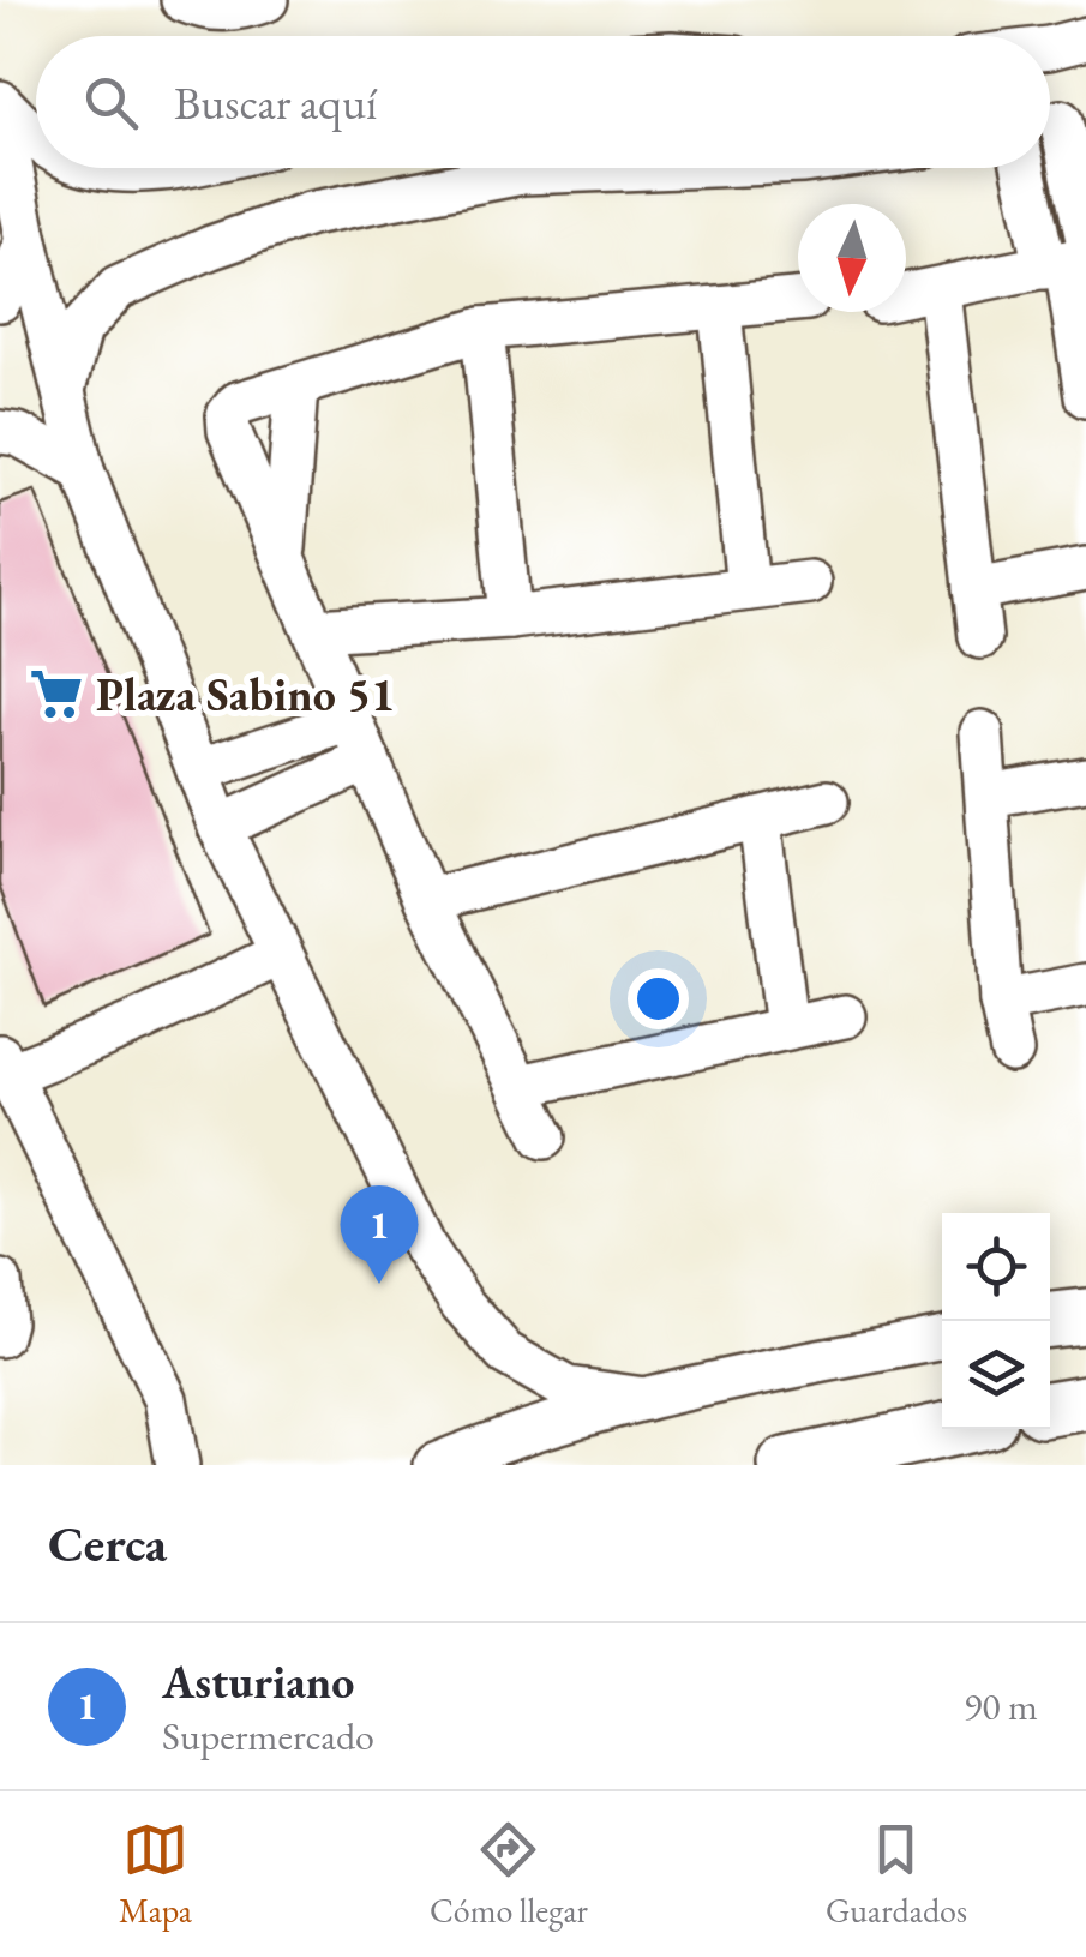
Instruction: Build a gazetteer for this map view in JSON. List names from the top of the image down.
{
  "places": {
    "supermarket": ["Plaza Sabino 51"]
  },
  "north": "bottom",
  "page": {
    "search": "Buscar aquí",
    "pins": "1",
    "heading": "Cerca",
    "list": [
      {
        "mark": "1",
        "name": "Asturiano",
        "note": "Supermercado",
        "value": "90 m"
      }
    ],
    "nav": ["Mapa", "Cómo llegar", "Guardados"]
  }
}
